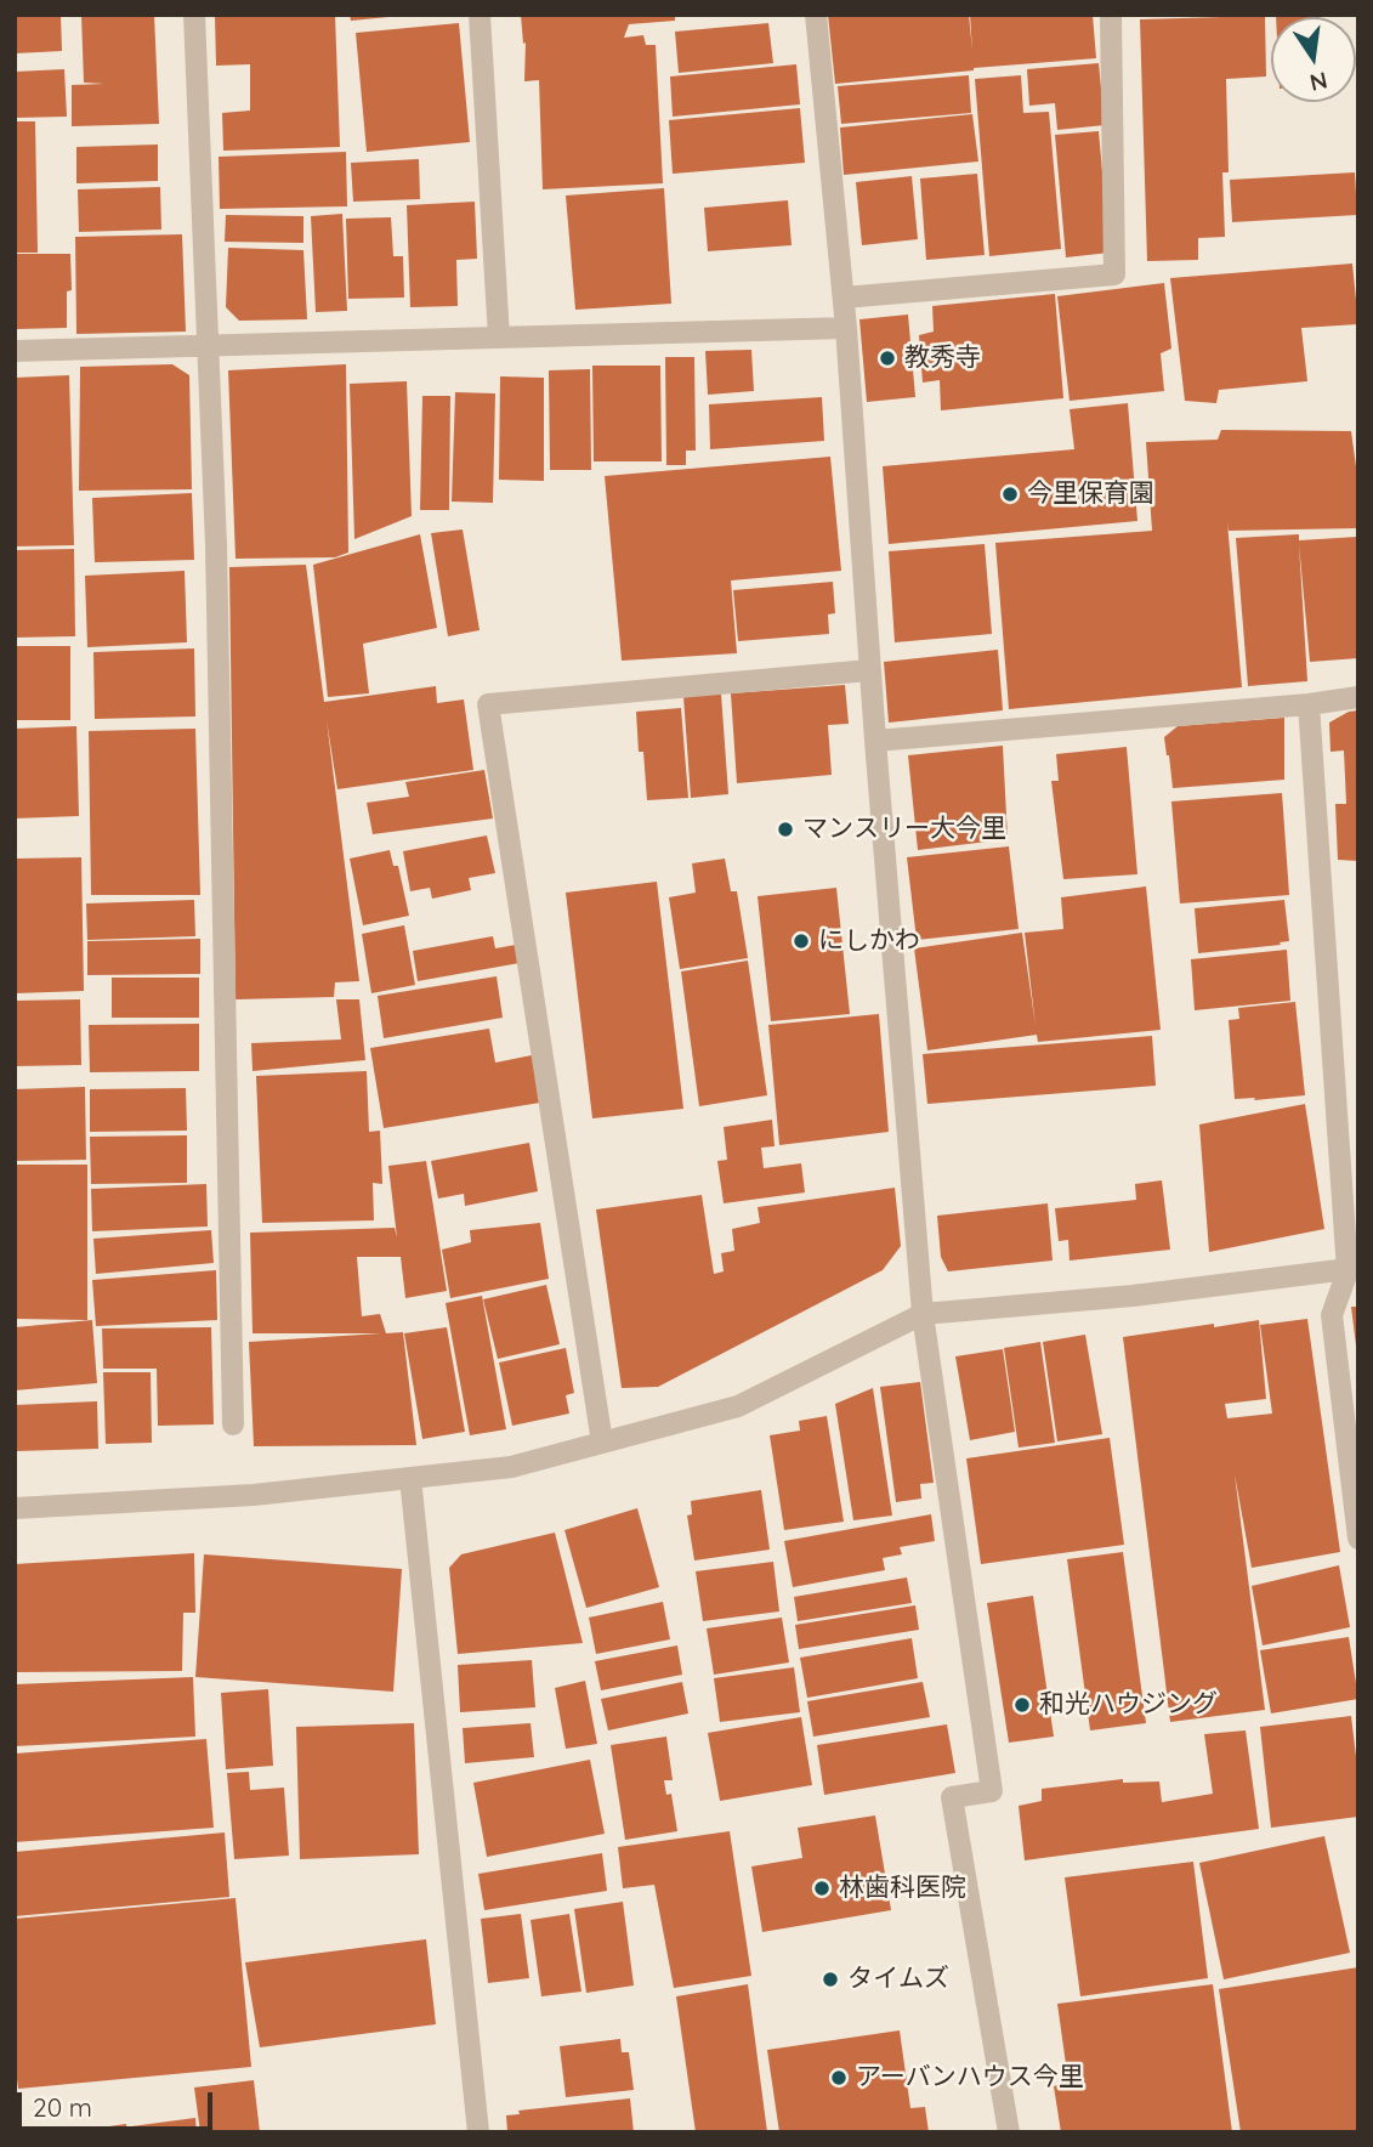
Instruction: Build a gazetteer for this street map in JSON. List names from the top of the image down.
{
  "places": [
    "教秀寺",
    "今里保育園",
    "マンスリー大今里",
    "にしかわ",
    "和光ハウジング",
    "林歯科医院",
    "タイムズ",
    "アーバンハウス今里"
  ],
  "scale_bar": "20 m",
  "north": "bottom"
}
